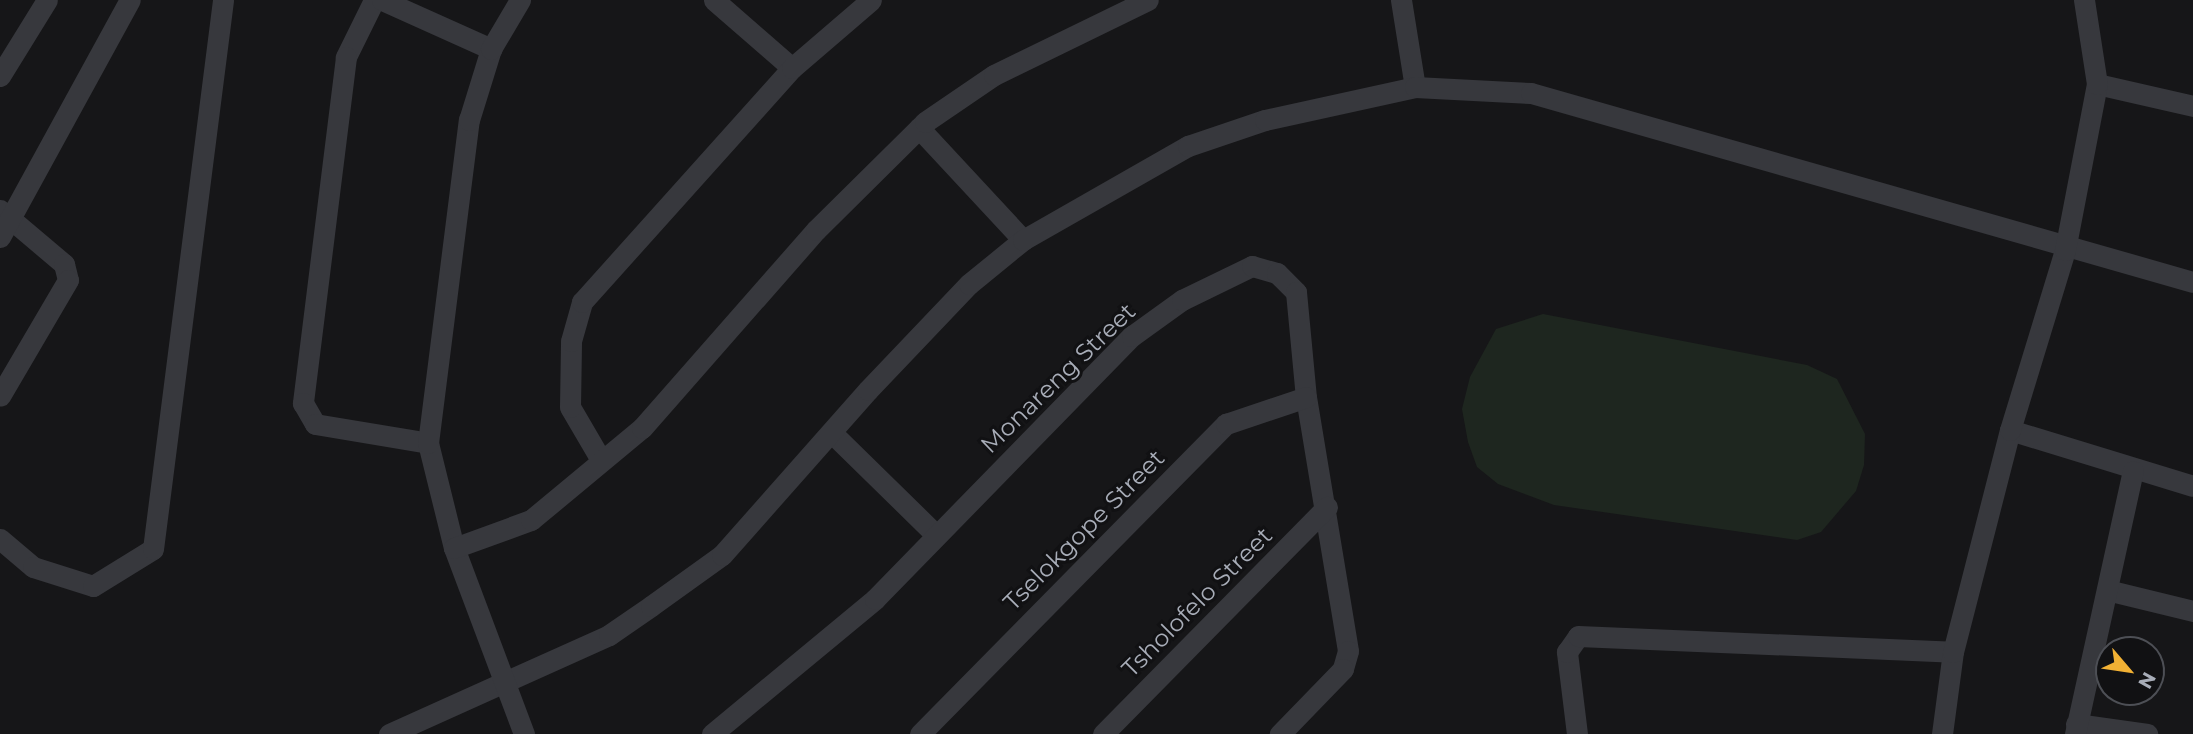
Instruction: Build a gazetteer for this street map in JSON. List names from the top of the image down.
{
  "streets": {
    "street": ["Monareng Street", "Tselokgope Street", "Tsholofelo Street"]
  },
  "crossings": [
    ["Monareng Street", "Tselokgope Street"],
    ["Monareng Street", "Tsholofelo Street"]
  ],
  "north": "bottom right"
}
